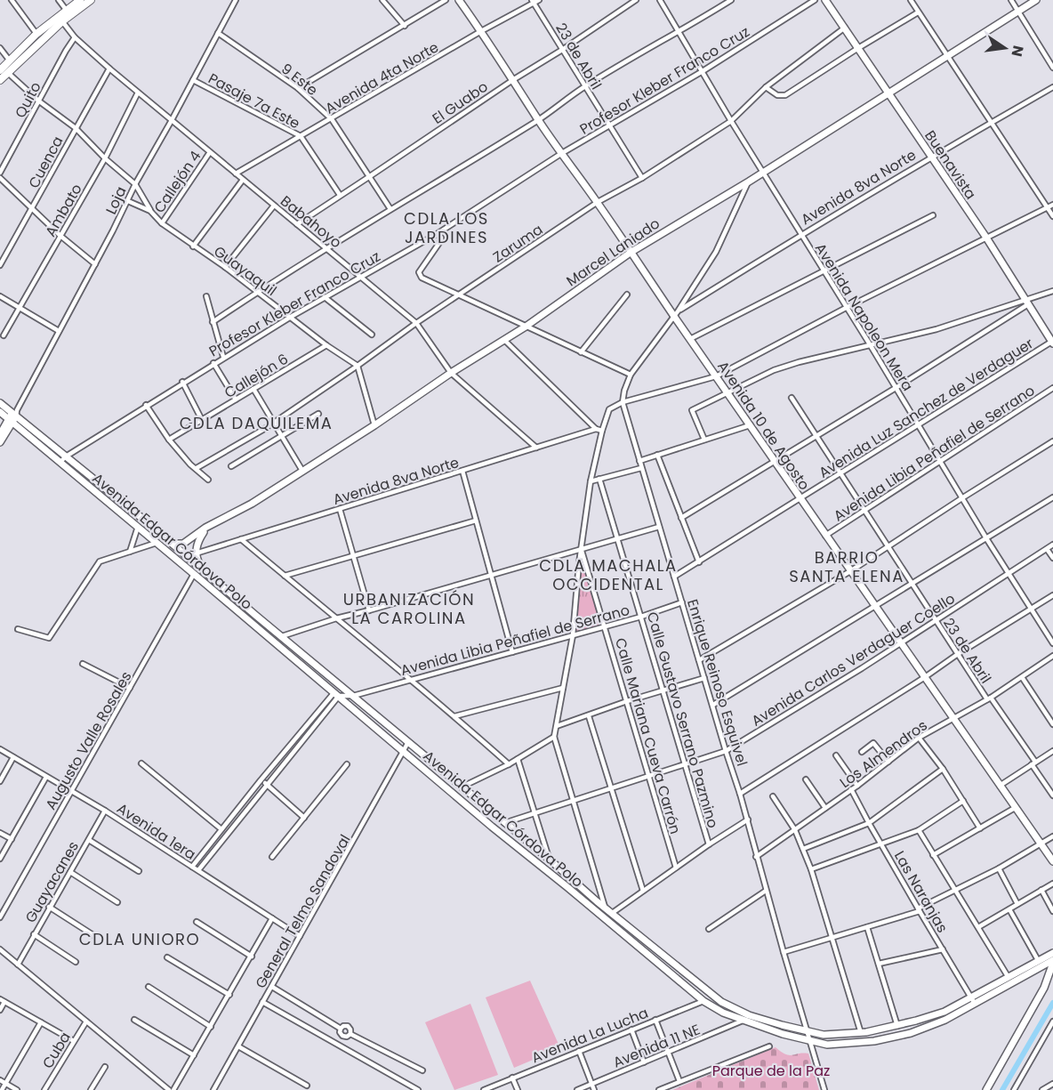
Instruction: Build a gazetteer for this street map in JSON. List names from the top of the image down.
{
  "streets": {
    "street": [
      "23 de Abril",
      "Avenida 4ta Norte",
      "9 Este",
      "Profesor Kleber Franco Cruz",
      "Quito",
      "Pasaje 7a Este",
      "El Guabo",
      "Cuenca",
      "Buenavista",
      "Callejón 4",
      "Avenida 8va Norte",
      "Loja",
      "Ambato",
      "Babahoyo",
      "Zaruma",
      "Marcel Laniado",
      "Guayaquil",
      "Avenida Napoleon Mera",
      "Callejón 6",
      "Avenida Luz Sanchez de Verdaguer",
      "Avenida 10 de Agosto",
      "Avenida Libia Peñafiel de Serrano",
      "Avenida Edgar Córdova Polo",
      "Avenida Carlos Verdaguer Coello",
      "Enrique Reinoso Esquivel",
      "Calle Gustavo Serrano Pazmino",
      "Calle Mariana Cueva Carrón",
      "Augusto Valle Rosales",
      "Los Almendros",
      "Avenida 1era",
      "Guayacanes",
      "Las Naranjas",
      "General Telmo Sandoval",
      "Avenida La Lucha",
      "Avenida 11 NE",
      "Cuba"
    ]
  },
  "crossings": [
    ["23 de Abril", "Avenida 4ta Norte"],
    ["23 de Abril", "Profesor Kleber Franco Cruz"],
    ["23 de Abril", "El Guabo"],
    ["23 de Abril", "Zaruma"],
    ["23 de Abril", "Avenida Luz Sanchez de Verdaguer"],
    ["23 de Abril", "Avenida Libia Peñafiel de Serrano"],
    ["23 de Abril", "Avenida Carlos Verdaguer Coello"],
    ["23 de Abril", "Los Almendros"],
    ["Avenida 4ta Norte", "9 Este"],
    ["Avenida 4ta Norte", "Pasaje 7a Este"],
    ["Avenida 4ta Norte", "Babahoyo"],
    ["Avenida 4ta Norte", "Avenida 10 de Agosto"],
    ["9 Este", "El Guabo"],
    ["9 Este", "Loja"],
    ["Profesor Kleber Franco Cruz", "Babahoyo"],
    ["Profesor Kleber Franco Cruz", "Guayaquil"],
    ["Profesor Kleber Franco Cruz", "Avenida Napoleon Mera"],
    ["Profesor Kleber Franco Cruz", "Avenida 10 de Agosto"],
    ["Profesor Kleber Franco Cruz", "Avenida Edgar Córdova Polo"],
    ["Quito", "Babahoyo"],
    ["Quito", "Guayaquil"],
    ["Pasaje 7a Este", "El Guabo"],
    ["Pasaje 7a Este", "Loja"],
    ["El Guabo", "Babahoyo"],
    ["El Guabo", "Avenida 10 de Agosto"],
    ["Cuenca", "Babahoyo"],
    ["Cuenca", "Guayaquil"],
    ["Buenavista", "Avenida 8va Norte"],
    ["Buenavista", "Zaruma"],
    ["Buenavista", "Marcel Laniado"],
    ["Buenavista", "Avenida Luz Sanchez de Verdaguer"],
    ["Callejón 4", "Babahoyo"],
    ["Callejón 4", "Guayaquil"],
    ["Avenida 8va Norte", "Babahoyo"],
    ["Avenida 8va Norte", "Avenida Napoleon Mera"],
    ["Avenida 8va Norte", "Avenida 10 de Agosto"],
    ["Loja", "Babahoyo"],
    ["Loja", "Guayaquil"],
    ["Loja", "Avenida Edgar Córdova Polo"],
    ["Ambato", "Babahoyo"],
    ["Ambato", "Guayaquil"],
    ["Babahoyo", "Zaruma"],
    ["Babahoyo", "Marcel Laniado"],
    ["Zaruma", "Guayaquil"],
    ["Zaruma", "Avenida Napoleon Mera"],
    ["Zaruma", "Avenida 10 de Agosto"],
    ["Marcel Laniado", "Avenida Napoleon Mera"],
    ["Marcel Laniado", "Avenida 10 de Agosto"],
    ["Marcel Laniado", "Avenida Edgar Córdova Polo"],
    ["Guayaquil", "Callejón 6"],
    ["Avenida Napoleon Mera", "Avenida Luz Sanchez de Verdaguer"],
    ["Avenida Napoleon Mera", "Avenida Libia Peñafiel de Serrano"],
    ["Avenida Napoleon Mera", "Avenida Carlos Verdaguer Coello"],
    ["Avenida Luz Sanchez de Verdaguer", "Avenida 10 de Agosto"],
    ["Avenida Luz Sanchez de Verdaguer", "Enrique Reinoso Esquivel"],
    ["Avenida 10 de Agosto", "Avenida Libia Peñafiel de Serrano"],
    ["Avenida 10 de Agosto", "Avenida Carlos Verdaguer Coello"],
    ["Avenida 10 de Agosto", "Los Almendros"],
    ["Avenida Libia Peñafiel de Serrano", "Avenida Edgar Córdova Polo"],
    ["Avenida Libia Peñafiel de Serrano", "Enrique Reinoso Esquivel"],
    ["Avenida Libia Peñafiel de Serrano", "Calle Gustavo Serrano Pazmino"],
    ["Avenida Libia Peñafiel de Serrano", "Calle Mariana Cueva Carrón"],
    ["Avenida Edgar Córdova Polo", "Avenida Carlos Verdaguer Coello"],
    ["Avenida Edgar Córdova Polo", "Enrique Reinoso Esquivel"],
    ["Avenida Edgar Córdova Polo", "Augusto Valle Rosales"],
    ["Avenida Edgar Córdova Polo", "Las Naranjas"],
    ["Avenida Edgar Córdova Polo", "General Telmo Sandoval"],
    ["Avenida Edgar Córdova Polo", "Avenida La Lucha"],
    ["Avenida Edgar Córdova Polo", "Avenida 11 NE"],
    ["Avenida Carlos Verdaguer Coello", "Enrique Reinoso Esquivel"],
    ["Avenida Carlos Verdaguer Coello", "Calle Gustavo Serrano Pazmino"],
    ["Avenida Carlos Verdaguer Coello", "Calle Mariana Cueva Carrón"],
    ["Enrique Reinoso Esquivel", "Los Almendros"],
    ["Augusto Valle Rosales", "Avenida 1era"],
    ["Los Almendros", "Las Naranjas"],
    ["Avenida 1era", "Guayacanes"],
    ["Avenida 1era", "General Telmo Sandoval"]
  ],
  "districts": [
    "CDLA LOS JARDINES",
    "CDLA DAQUILEMA",
    "BARRIO SANTA ELENA",
    "CDLA MACHALA OCCIDENTAL",
    "URBANIZACIÓN LA CAROLINA",
    "CDLA UNIORO"
  ],
  "parks": ["Parque de la Paz"],
  "north": "right"
}
